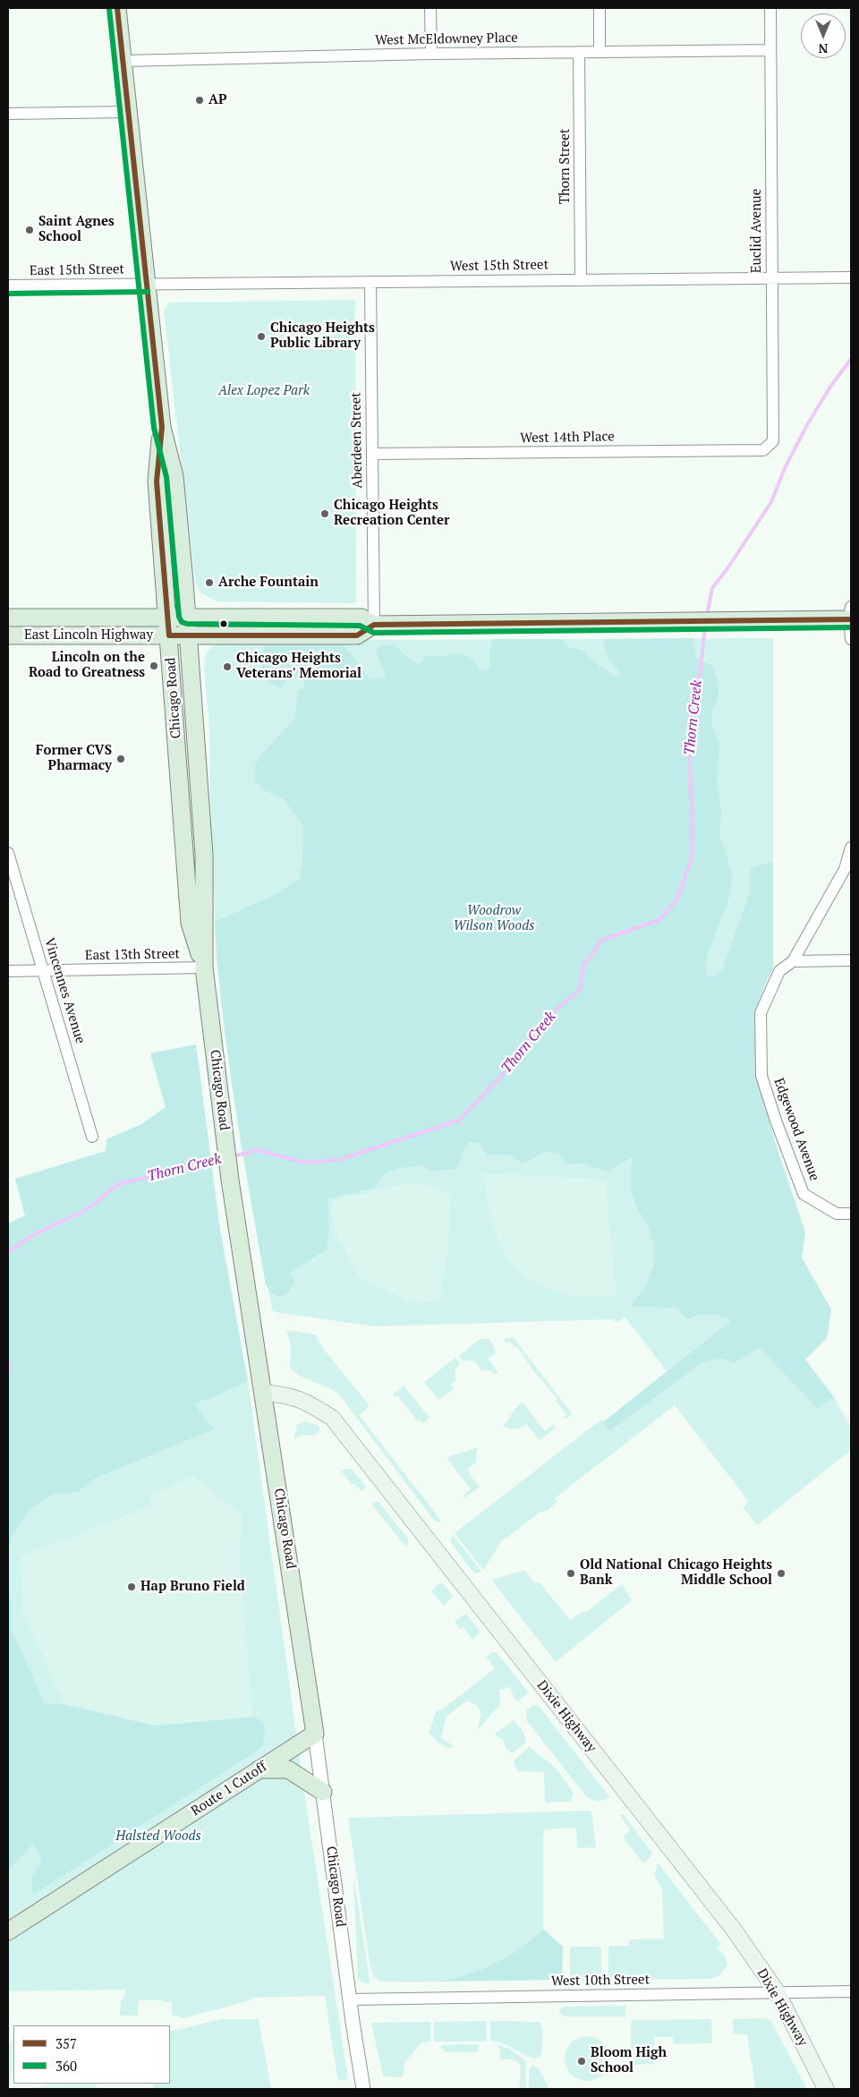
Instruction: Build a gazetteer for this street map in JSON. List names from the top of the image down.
{
  "streets": {
    "main road": [
      "East Lincoln Highway",
      "Chicago Road",
      "Dixie Highway",
      "Route 1 Cutoff"
    ],
    "street": [
      "West McEldowney Place",
      "Thorn Street",
      "Euclid Avenue",
      "West 15th Street",
      "East 15th Street",
      "West 14th Place",
      "Aberdeen Street",
      "East 13th Street",
      "Vincennes Avenue",
      "Edgewood Avenue",
      "West 10th Street"
    ]
  },
  "crossings": [
    ["West McEldowney Place", "Thorn Street"],
    ["West McEldowney Place", "Euclid Avenue"],
    ["West McEldowney Place", "Chicago Road"],
    ["Thorn Street", "West 15th Street"],
    ["Euclid Avenue", "West 15th Street"],
    ["Euclid Avenue", "West 14th Place"],
    ["West 15th Street", "East 15th Street"],
    ["West 15th Street", "Aberdeen Street"],
    ["West 15th Street", "Chicago Road"],
    ["East 15th Street", "Chicago Road"],
    ["West 14th Place", "Aberdeen Street"],
    ["Aberdeen Street", "East Lincoln Highway"],
    ["East Lincoln Highway", "Chicago Road"],
    ["Chicago Road", "East 13th Street"],
    ["Chicago Road", "Dixie Highway"],
    ["Chicago Road", "Route 1 Cutoff"],
    ["Chicago Road", "West 10th Street"],
    ["East 13th Street", "Vincennes Avenue"],
    ["Dixie Highway", "West 10th Street"]
  ],
  "water": ["Thorn Creek"],
  "parks": ["Alex Lopez Park", "Woodrow Wilson Woods", "Halsted Woods"],
  "places": [
    "AP",
    "Saint Agnes School",
    "Chicago Heights Public Library",
    "Chicago Heights Recreation Center",
    "Arche Fountain",
    "Lincoln on the Road to Greatness",
    "Chicago Heights Veterans' Memorial",
    "Former CVS Pharmacy",
    "Old National Bank",
    "Chicago Heights Middle School",
    "Hap Bruno Field",
    "Bloom High School"
  ],
  "lines": ["transit line 357", "transit line 360"],
  "legend": ["357", "360"],
  "north": "bottom"
}
